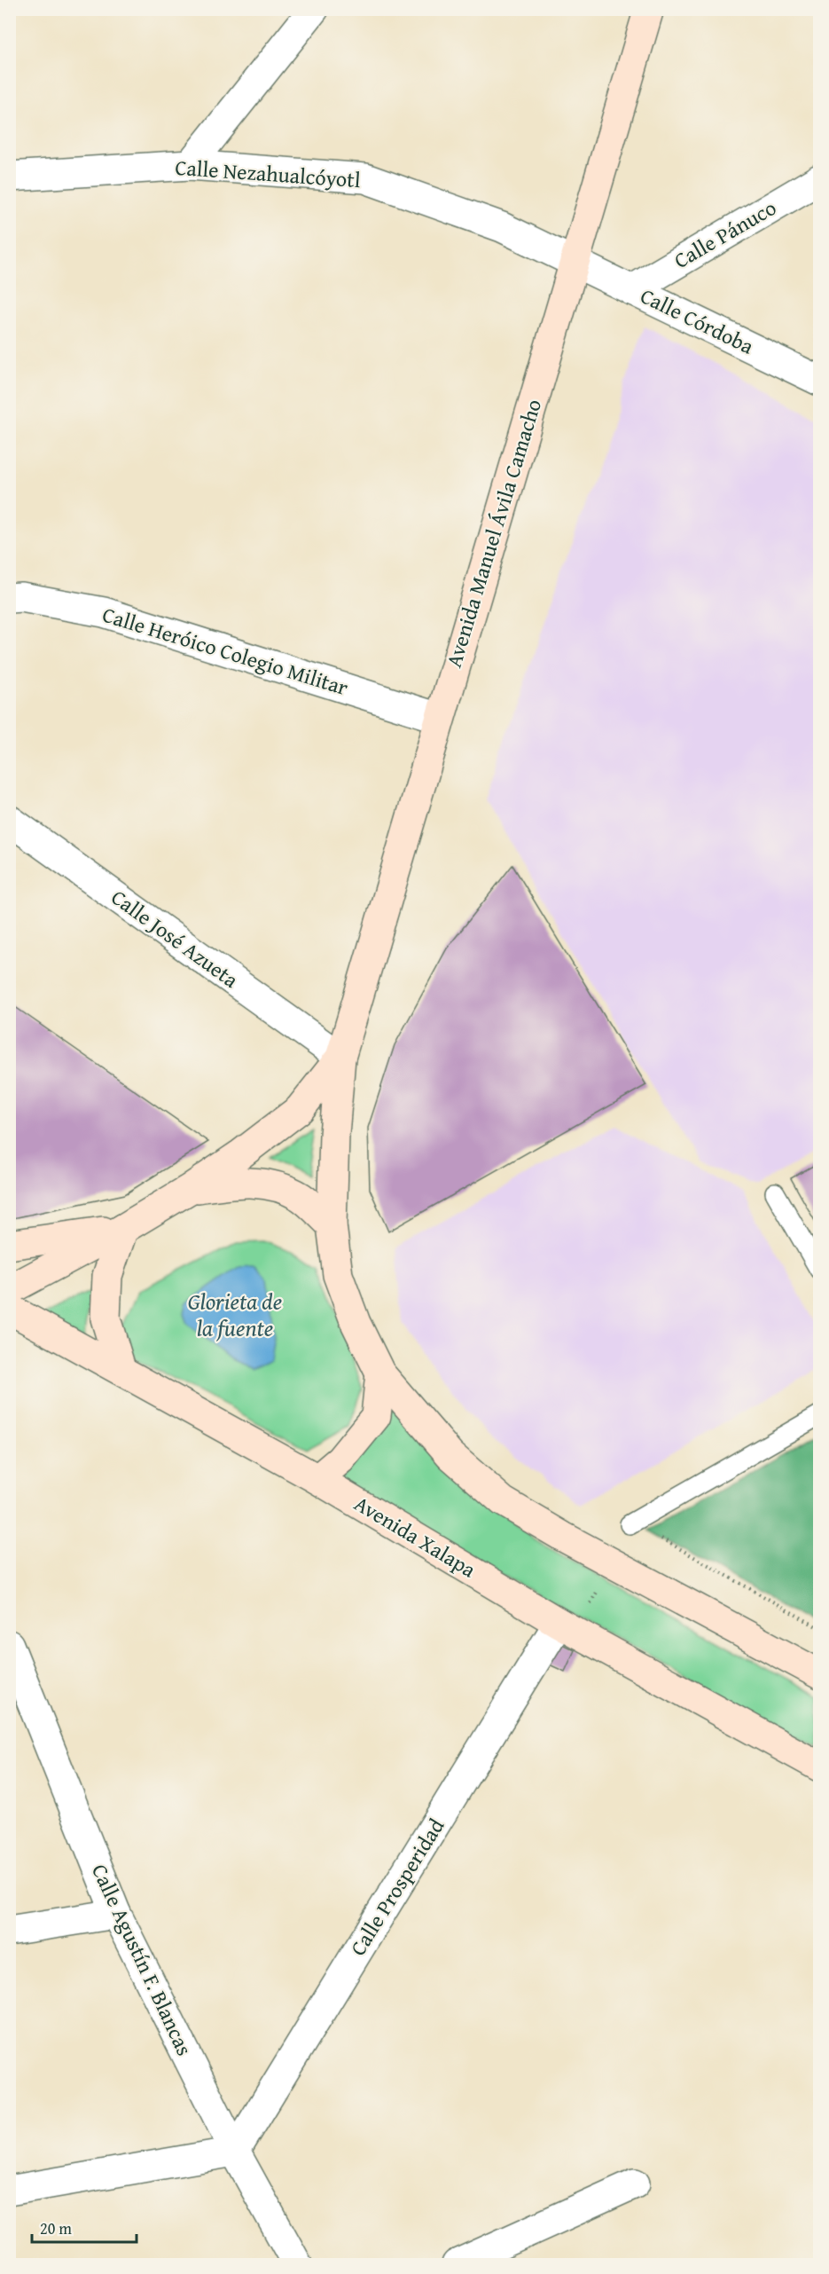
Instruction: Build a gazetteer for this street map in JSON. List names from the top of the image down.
{
  "streets": {
    "main road": ["Avenida Manuel Ávila Camacho", "Avenida Xalapa"],
    "street": [
      "Calle Nezahualcóyotl",
      "Calle Pánuco",
      "Calle Córdoba",
      "Calle Heróico Colegio Militar",
      "Calle José Azueta",
      "Calle Prosperidad",
      "Calle Agustín F. Blancas"
    ]
  },
  "crossings": [
    ["Calle Nezahualcóyotl", "Calle Córdoba"],
    ["Calle Nezahualcóyotl", "Avenida Manuel Ávila Camacho"],
    ["Calle Pánuco", "Calle Córdoba"],
    ["Calle Córdoba", "Avenida Manuel Ávila Camacho"],
    ["Avenida Manuel Ávila Camacho", "Calle Heróico Colegio Militar"],
    ["Avenida Manuel Ávila Camacho", "Calle José Azueta"],
    ["Avenida Xalapa", "Calle Prosperidad"],
    ["Calle Prosperidad", "Calle Agustín F. Blancas"]
  ],
  "water": ["Glorieta de la fuente"],
  "scale_bar": "20 m"
}
